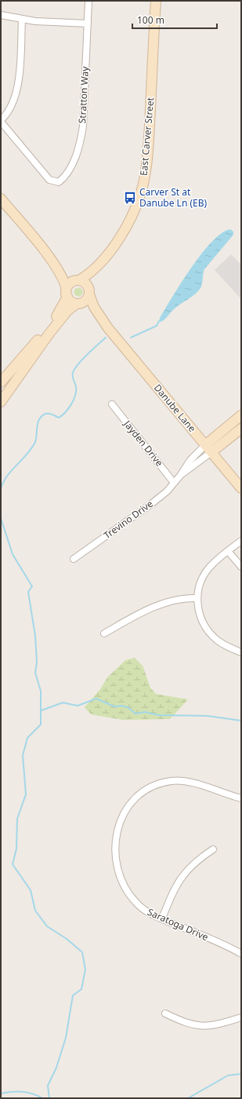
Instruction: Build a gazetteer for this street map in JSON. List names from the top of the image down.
{
  "streets": {
    "street": [
      "Stratton Way",
      "East Carver Street",
      "Danube Lane",
      "Jayden Drive",
      "Trevino Drive",
      "Saratoga Drive"
    ]
  },
  "crossings": [
    ["East Carver Street", "Danube Lane"],
    ["Danube Lane", "Trevino Drive"],
    ["Jayden Drive", "Trevino Drive"]
  ],
  "places": {
    "bus stop": ["Carver St at Danube Ln (EB)"]
  },
  "scale_bar": "100 m"
}
